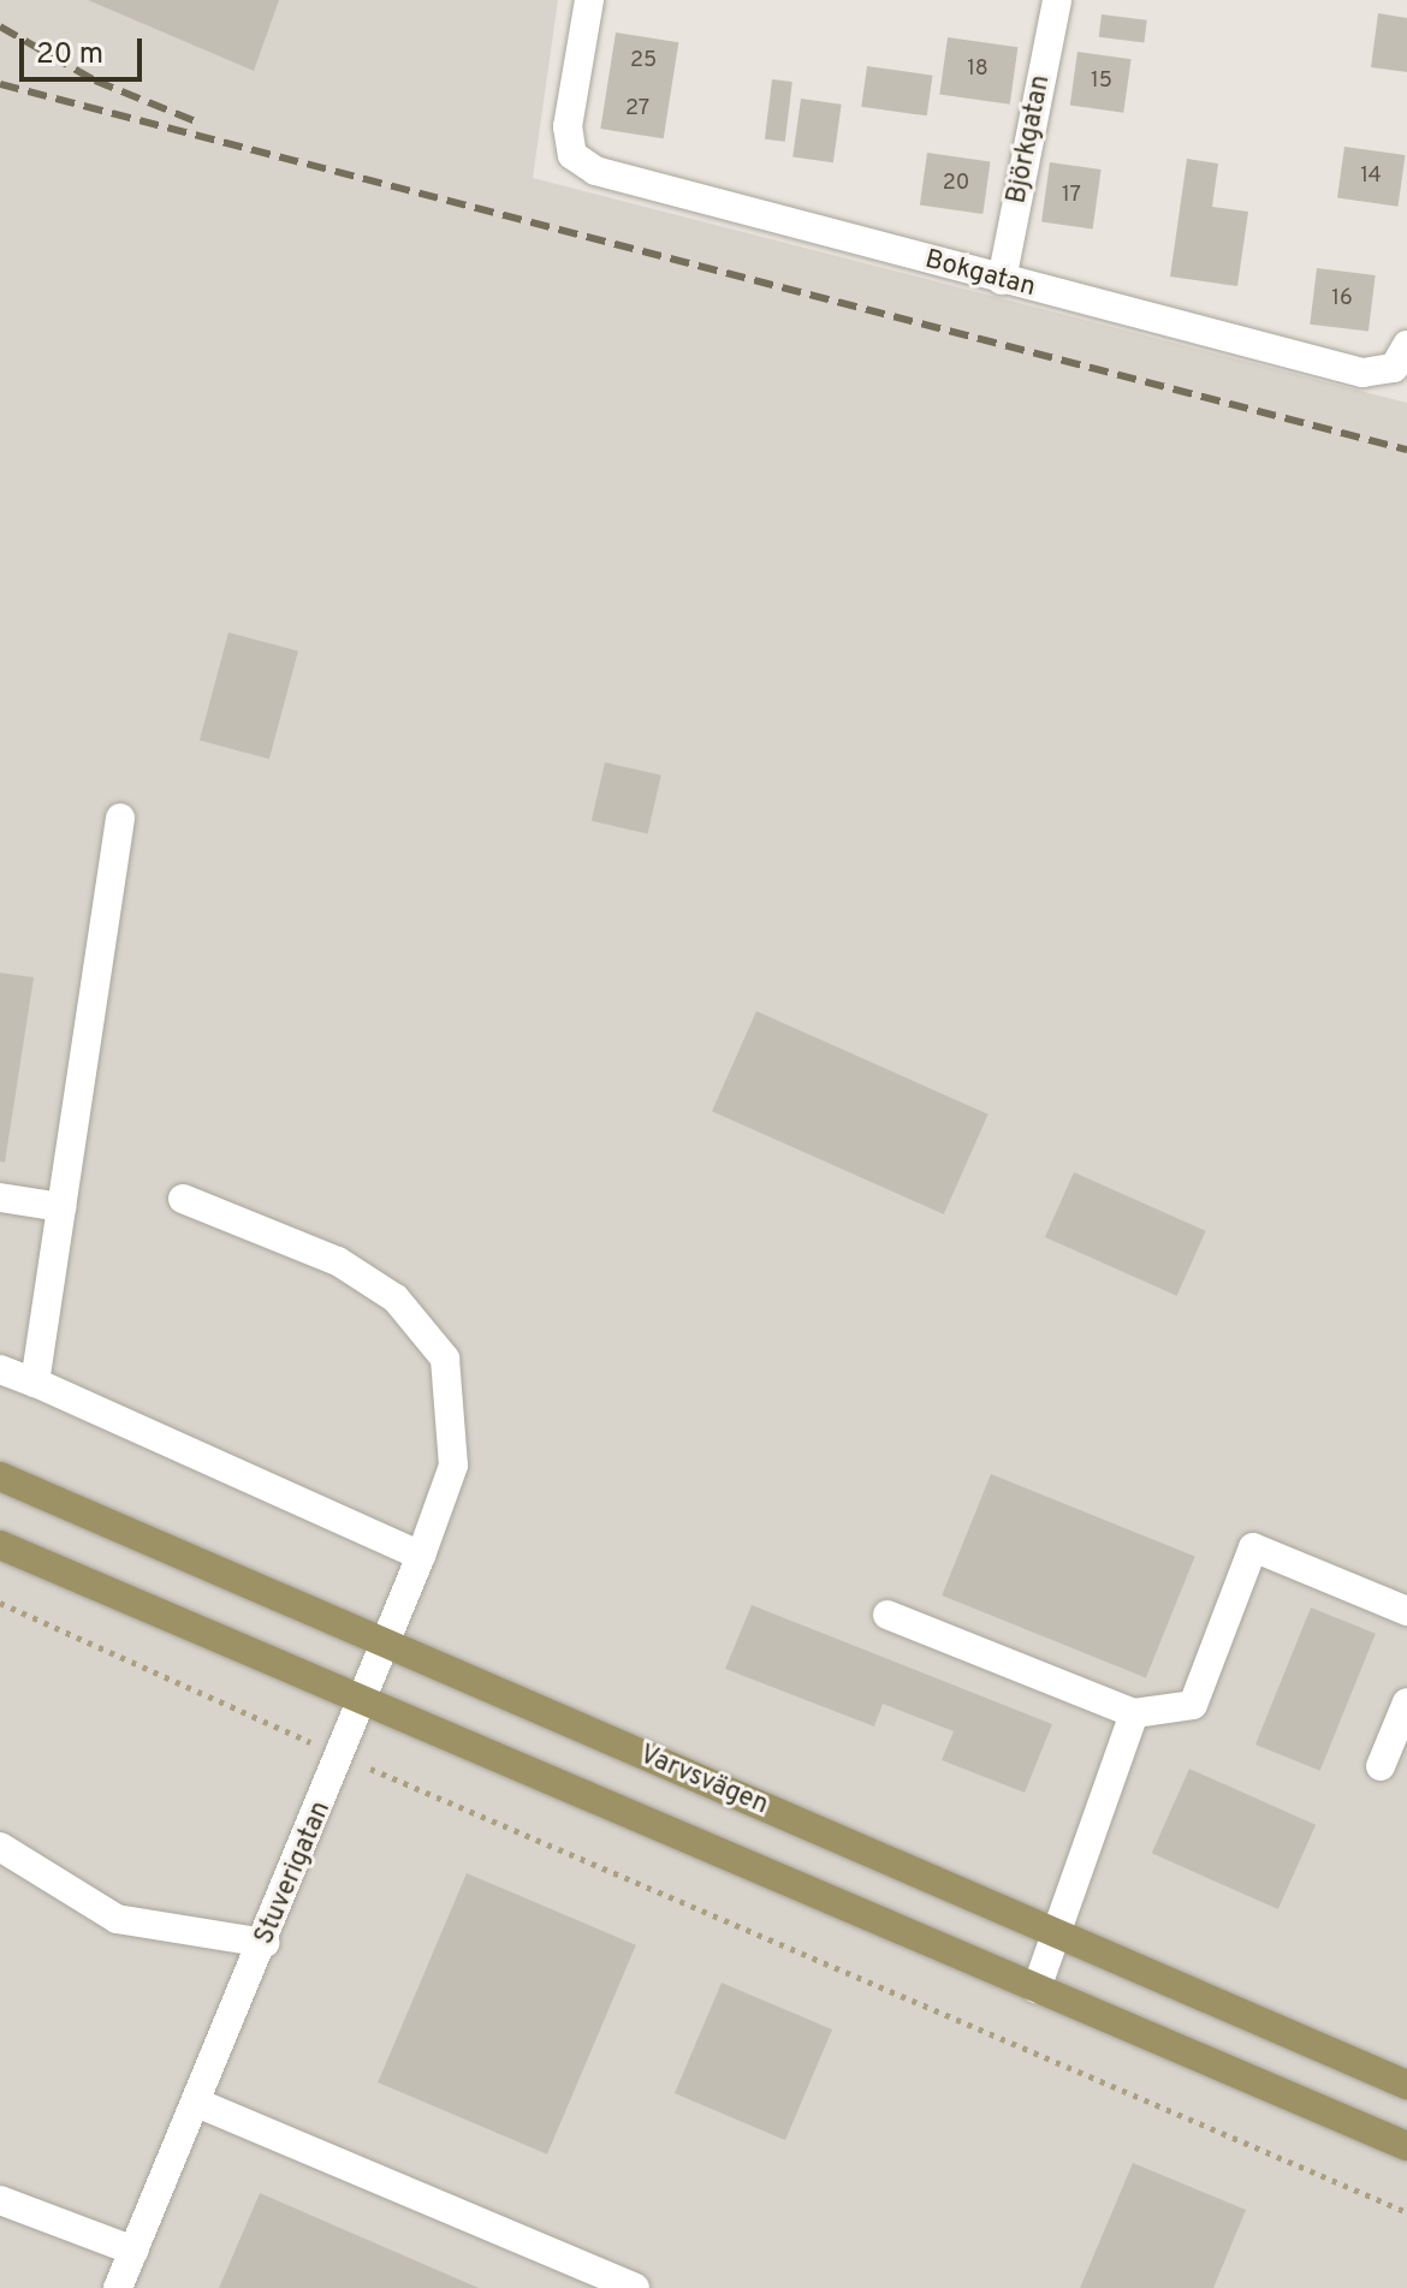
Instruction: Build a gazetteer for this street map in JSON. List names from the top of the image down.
{
  "streets": {
    "main road": ["Varvsvägen"],
    "street": ["Björkgatan", "Bokgatan", "Stuverigatan"]
  },
  "crossings": [
    ["Björkgatan", "Bokgatan"],
    ["Varvsvägen", "Stuverigatan"]
  ],
  "house_numbers": [
    "25",
    "18",
    "15",
    "27",
    "14",
    "20",
    "17",
    "16"
  ],
  "scale_bar": "20 m"
}
